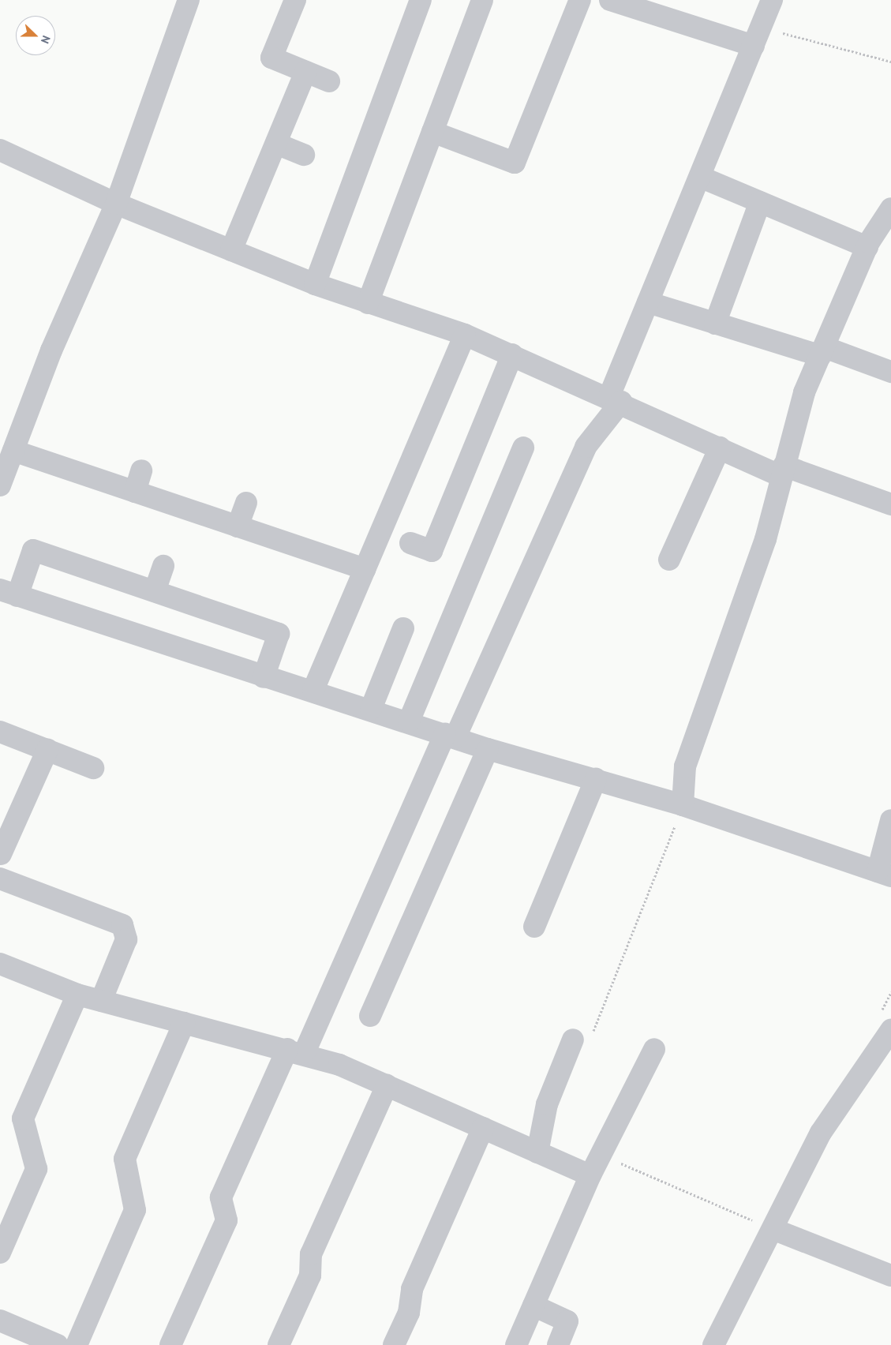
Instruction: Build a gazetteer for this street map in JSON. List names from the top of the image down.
{
  "north": "right"
}
